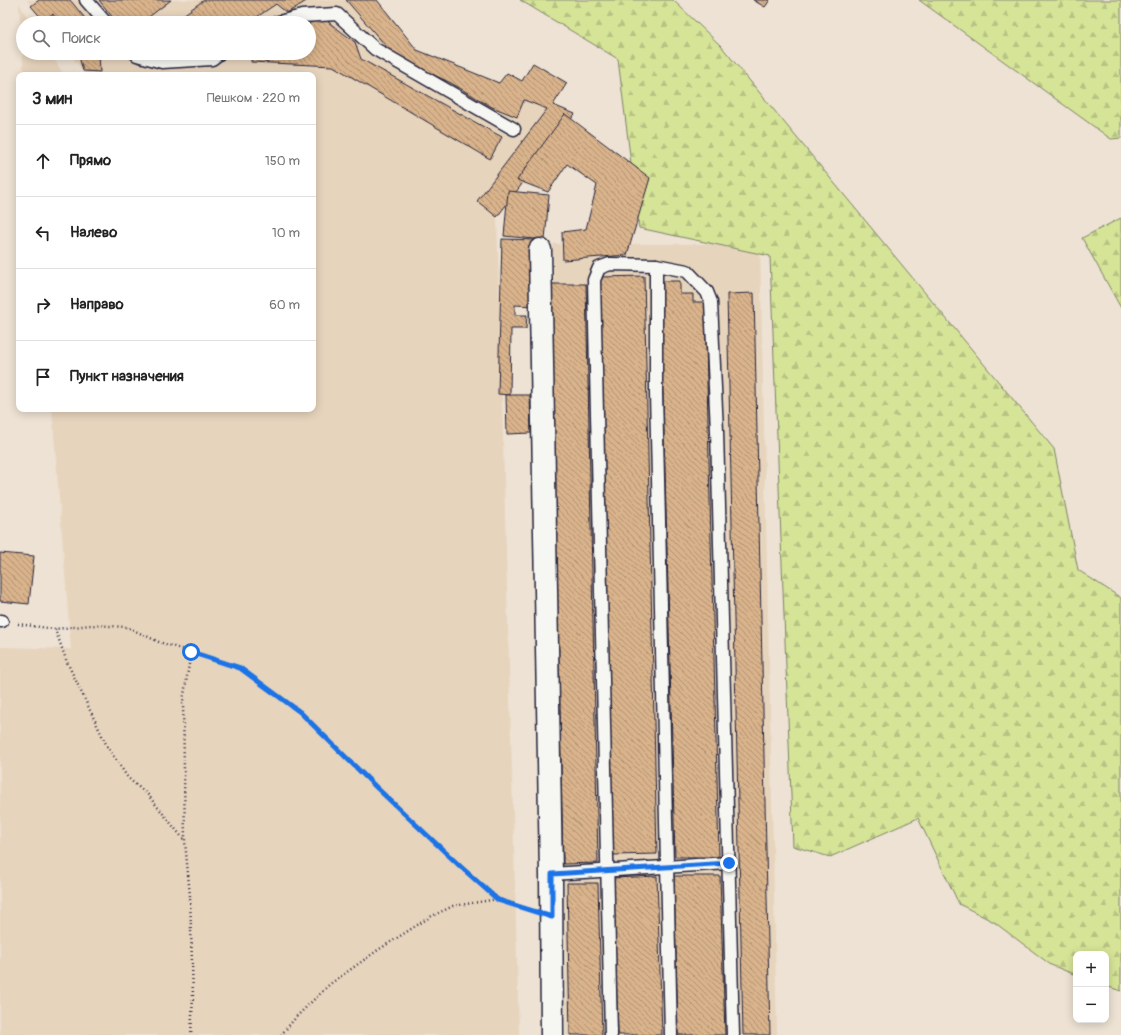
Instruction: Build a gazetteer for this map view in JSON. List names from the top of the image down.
{
  "page": {
    "search": "Поиск",
    "heading": ["3 мин", "Пешком · 220 m"],
    "list": [
      ["Прямо", "150 m"],
      ["Налево", "10 m"],
      ["Направо", "60 m"],
      "Пункт назначения"
    ],
    "map_buttons": ["+", "−"]
  }
}
